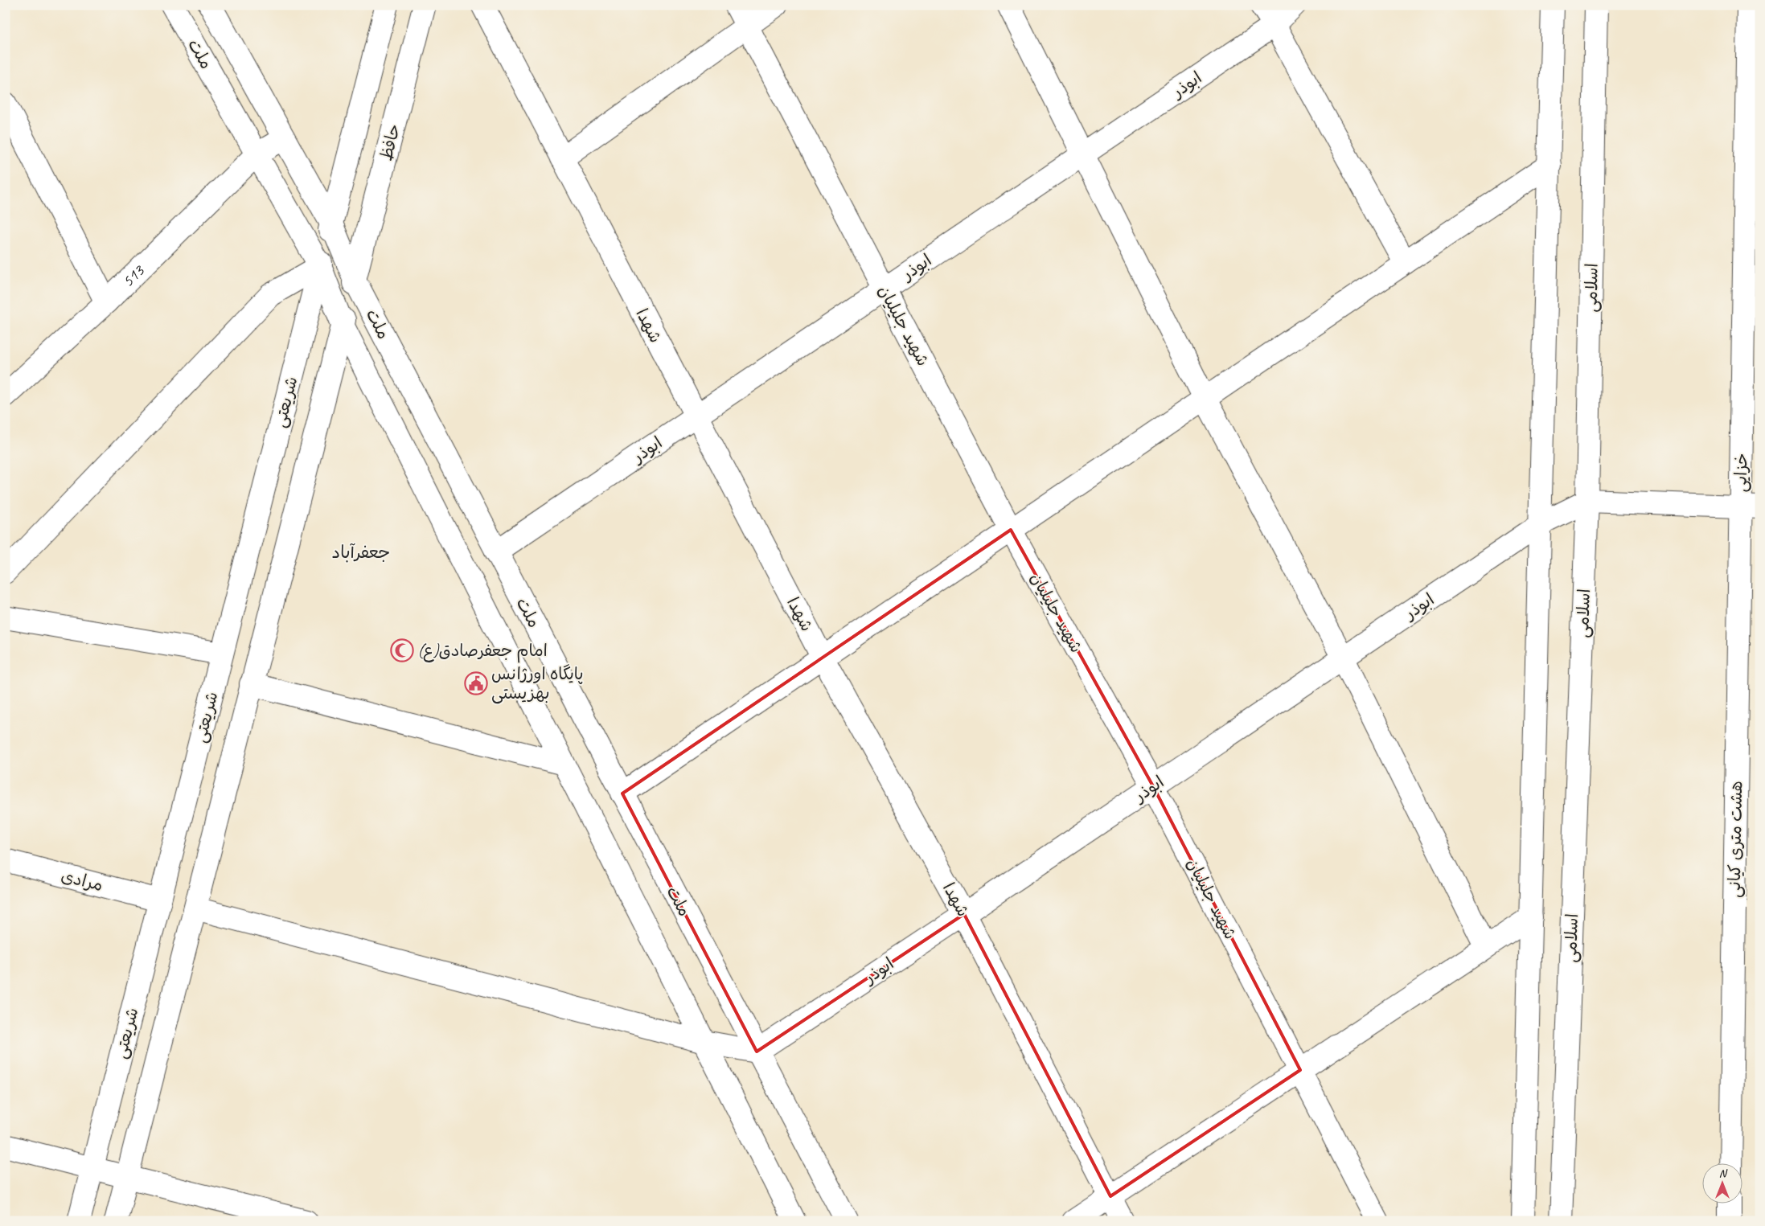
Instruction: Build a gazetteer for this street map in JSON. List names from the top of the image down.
{
  "streets": {
    "street": [
      "ملت",
      "ابوذر",
      "حافظ",
      "513",
      "اسلامی",
      "شهدا",
      "شهید جلیلیان",
      "شریعتی",
      "خزایی",
      "هشت متری کیانی",
      "مرادی"
    ]
  },
  "crossings": [
    ["ملت", "ابوذر"],
    ["ملت", "حافظ"],
    ["ملت", "513"],
    ["ملت", "شریعتی"],
    ["ابوذر", "اسلامی"],
    ["ابوذر", "شهدا"],
    ["ابوذر", "شهید جلیلیان"],
    ["شریعتی", "مرادی"],
    ["خزایی", "هشت متری کیانی"]
  ],
  "districts": ["جعفرآباد"],
  "places": {
    "mosque": ["امام جعفرصادق(ع)"],
    "public building": ["پایگاه اورژانس بهزیستی"]
  },
  "north": "top"
}
